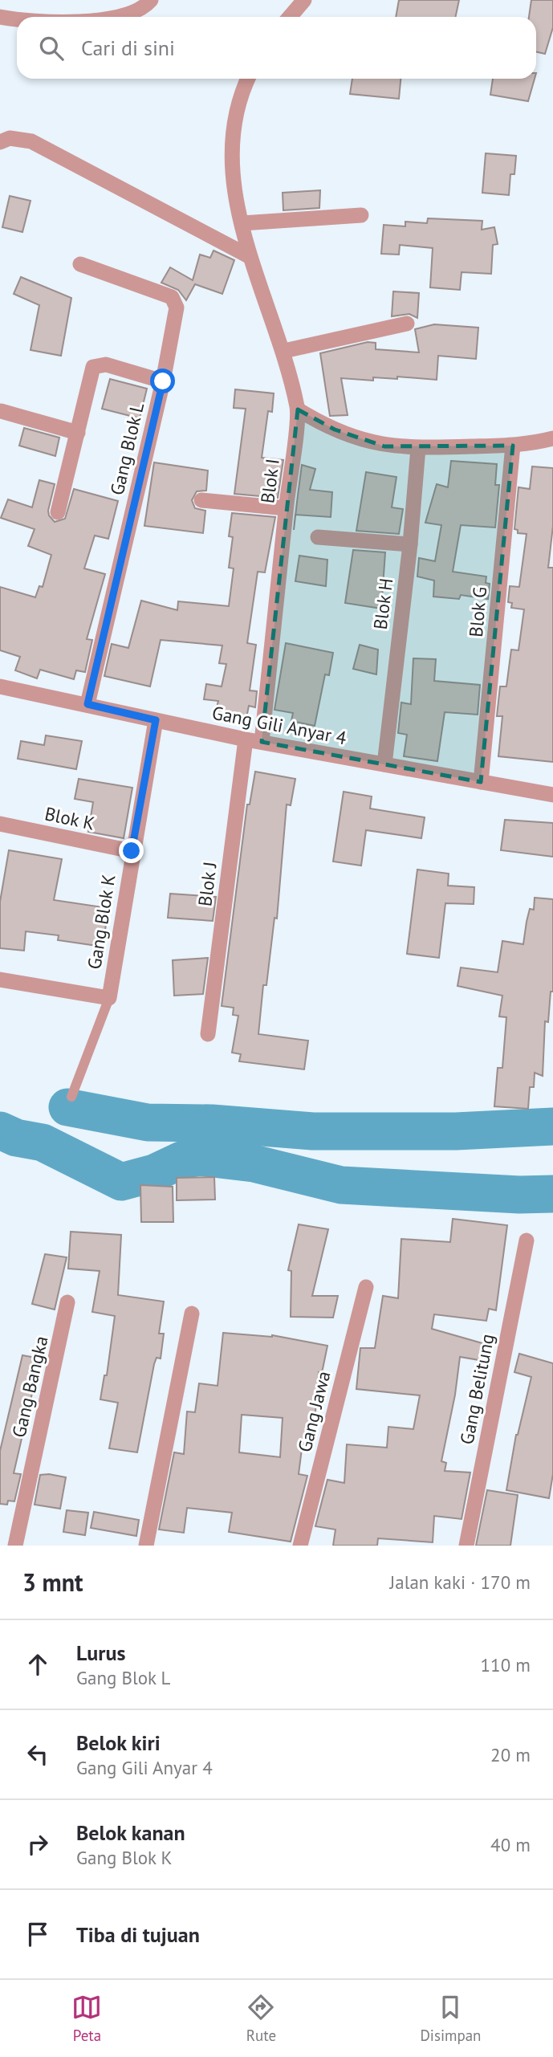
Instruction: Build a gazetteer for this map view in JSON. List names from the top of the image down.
{
  "streets": {
    "street": [
      "Gang Blok L",
      "Blok I",
      "Blok H",
      "Blok G",
      "Gang Gili Anyar 4",
      "Blok K",
      "Blok J",
      "Gang Blok K",
      "Gang Bangka",
      "Gang Belitung",
      "Gang Jawa"
    ]
  },
  "crossings": [
    ["Gang Blok L", "Gang Gili Anyar 4"],
    ["Blok I", "Gang Gili Anyar 4"],
    ["Blok I", "Blok J"],
    ["Blok H", "Gang Gili Anyar 4"],
    ["Blok G", "Gang Gili Anyar 4"],
    ["Gang Gili Anyar 4", "Blok J"],
    ["Gang Gili Anyar 4", "Gang Blok K"],
    ["Blok K", "Gang Blok K"]
  ],
  "page": {
    "search": "Cari di sini",
    "heading": ["3 mnt", "Jalan kaki · 170 m"],
    "list": [
      ["Lurus", "Gang Blok L", "110 m"],
      ["Belok kiri", "Gang Gili Anyar 4", "20 m"],
      ["Belok kanan", "Gang Blok K", "40 m"],
      "Tiba di tujuan"
    ],
    "nav": ["Peta", "Rute", "Disimpan"]
  }
}
